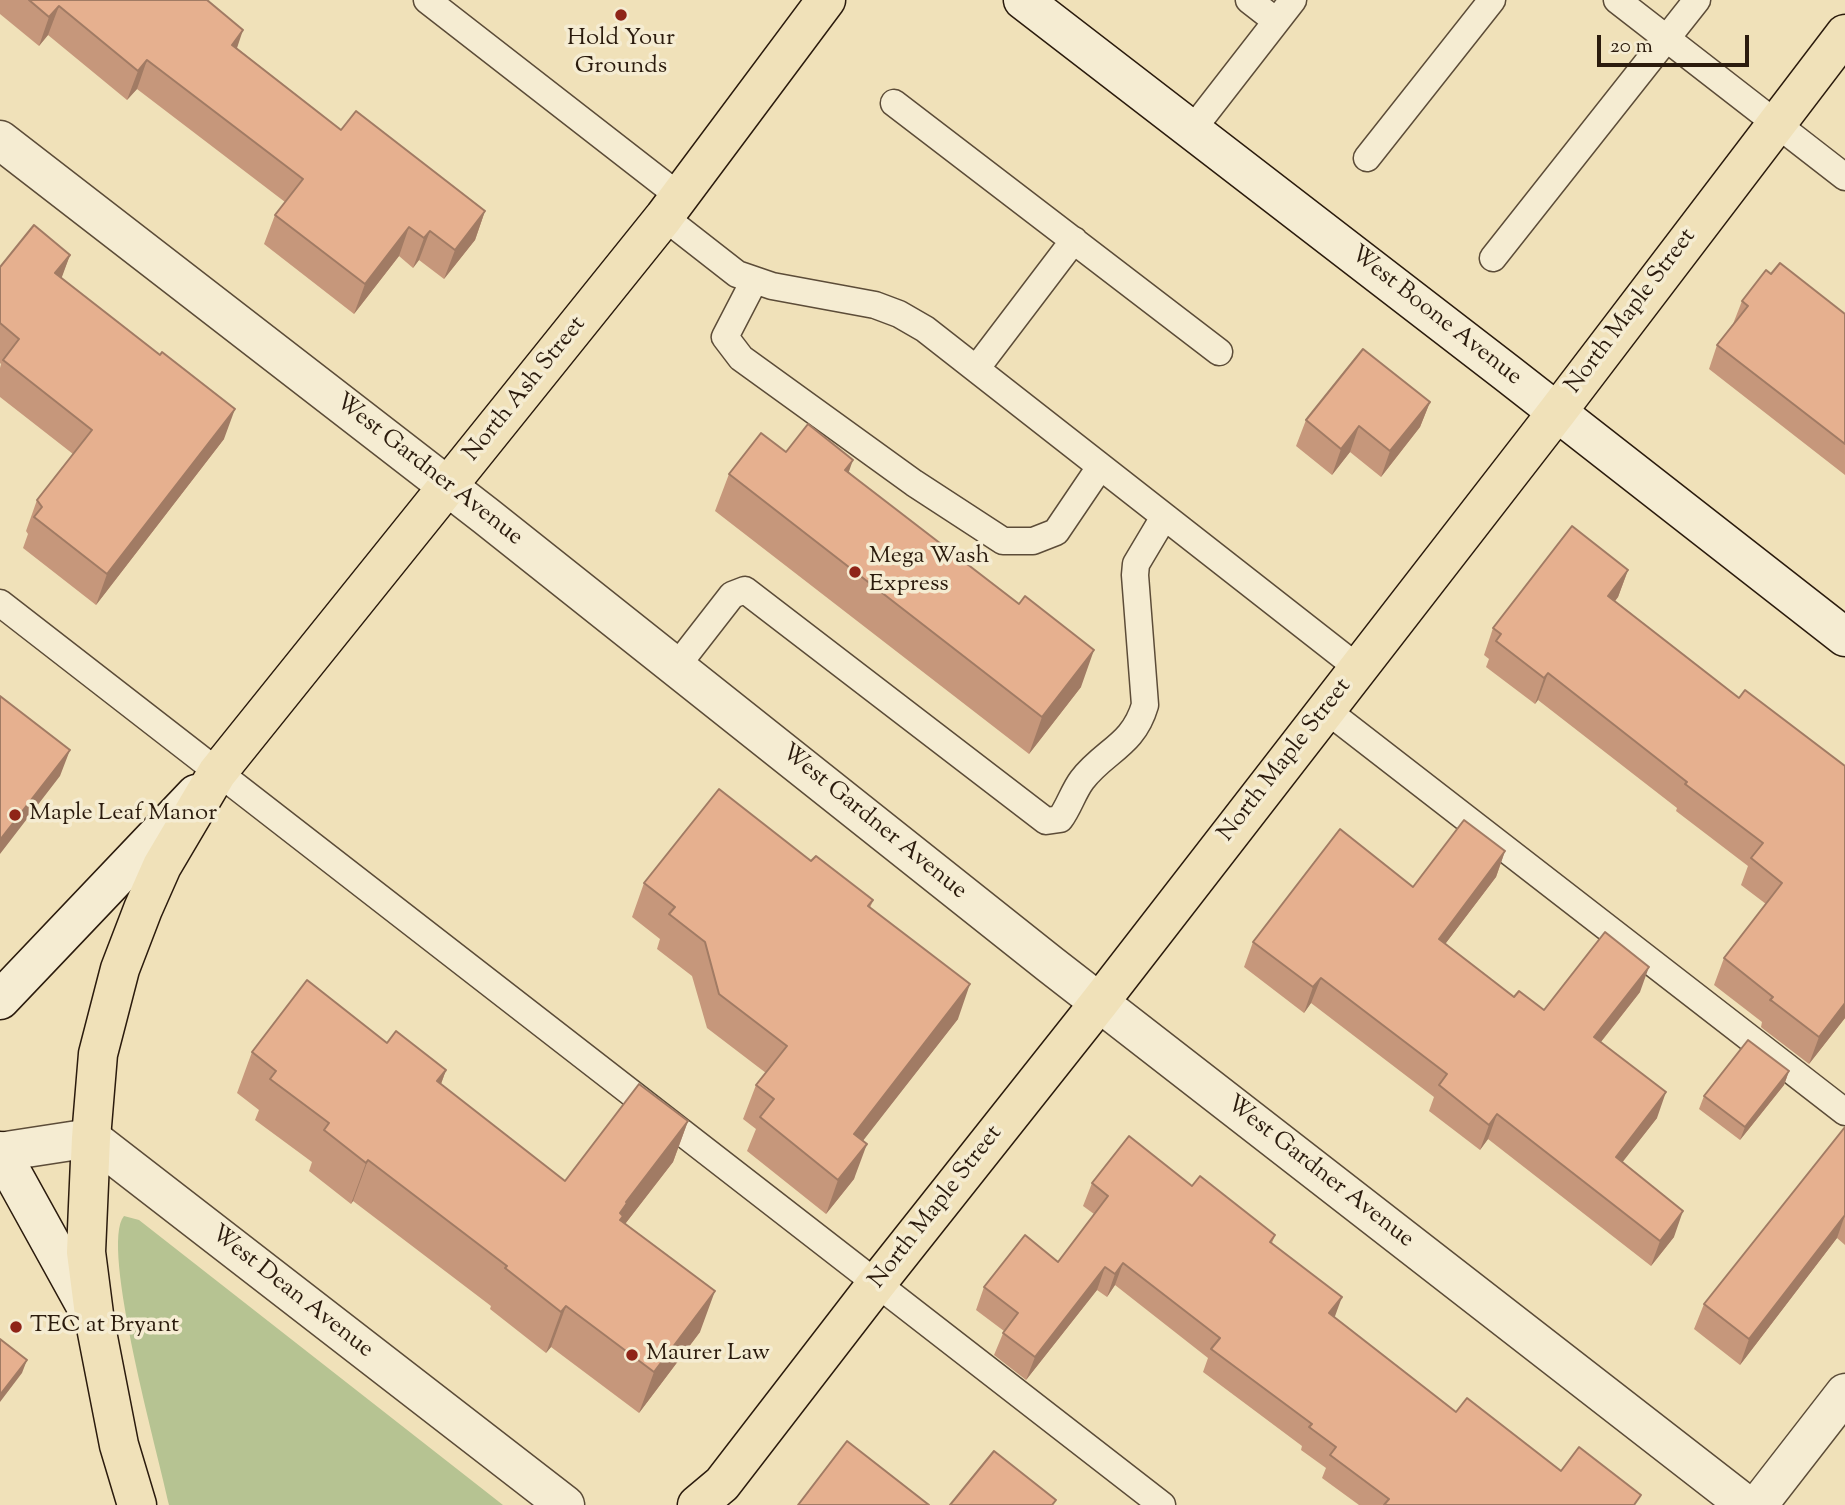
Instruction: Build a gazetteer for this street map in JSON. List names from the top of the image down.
{
  "streets": {
    "main road": ["North Maple Street", "North Ash Street"],
    "street": ["West Boone Avenue", "West Gardner Avenue", "West Dean Avenue"]
  },
  "crossings": [
    ["North Maple Street", "West Boone Avenue"],
    ["North Maple Street", "West Gardner Avenue"],
    ["North Ash Street", "West Gardner Avenue"],
    ["North Ash Street", "West Dean Avenue"]
  ],
  "places": [
    "Hold Your Grounds",
    "Mega Wash Express",
    "Maple Leaf Manor",
    "TEC at Bryant",
    "Maurer Law"
  ],
  "scale_bar": "20 m"
}
